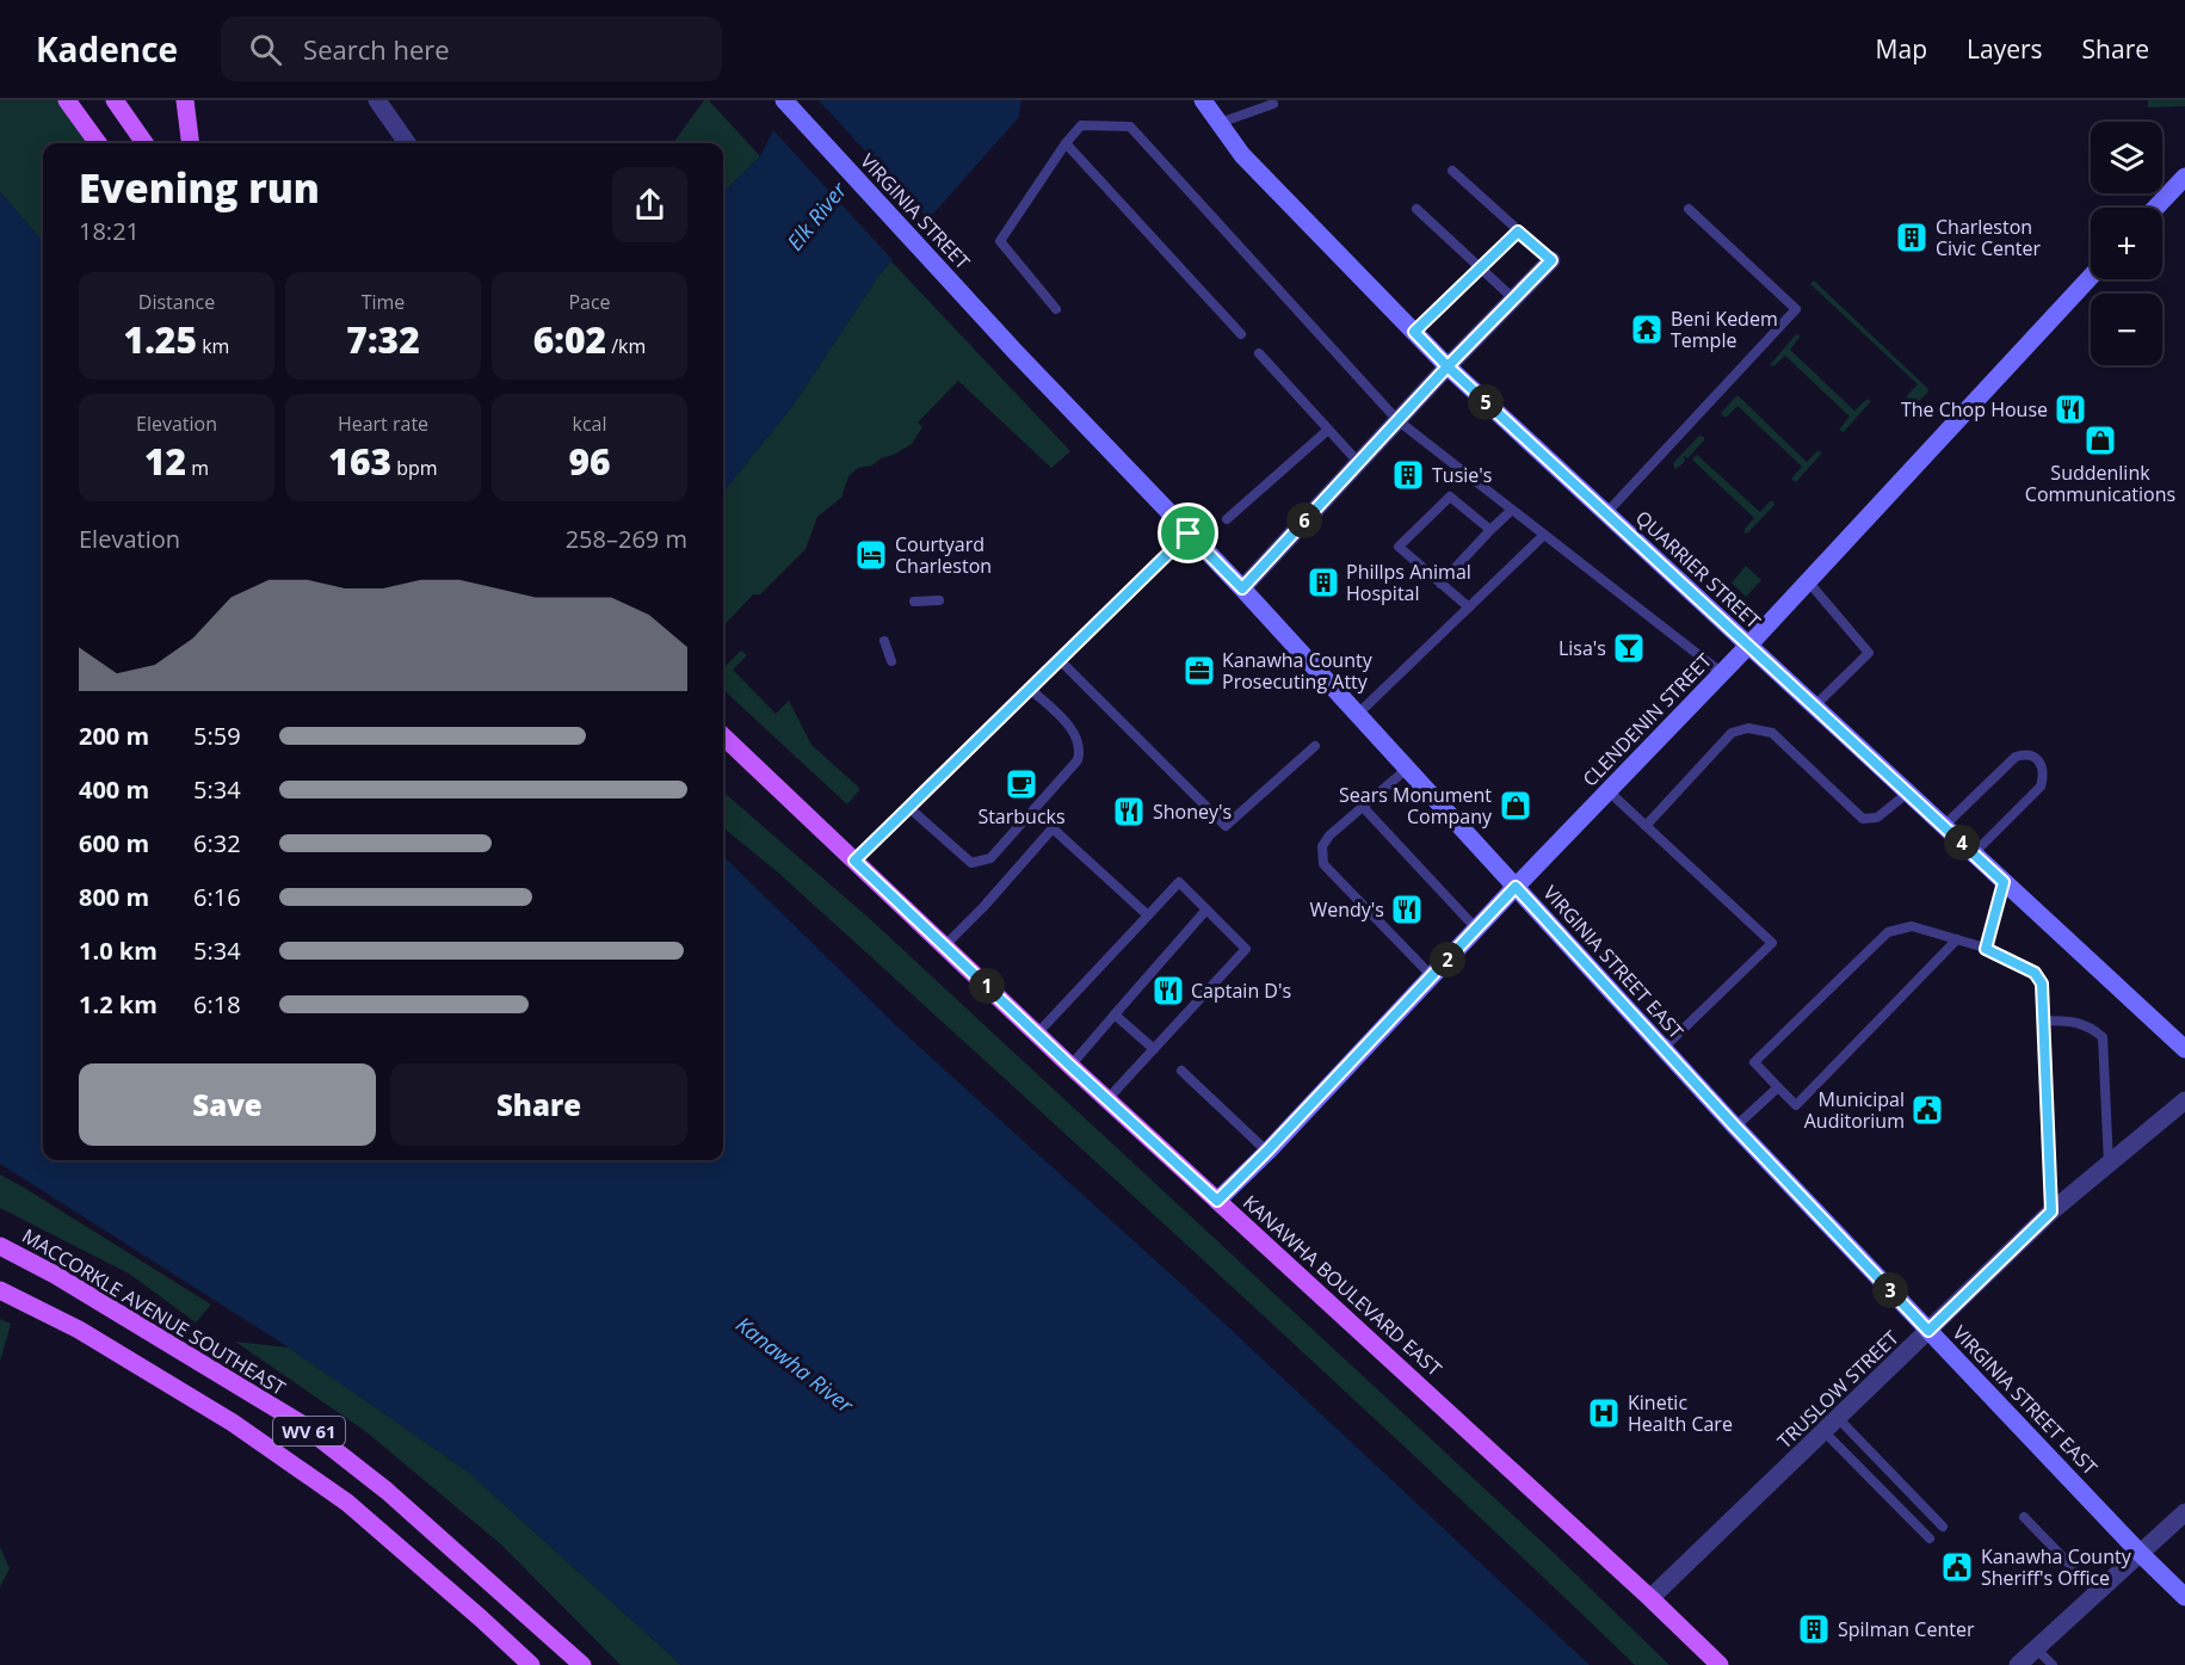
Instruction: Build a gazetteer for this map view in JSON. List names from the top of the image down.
{
  "streets": {
    "main road": [
      "VIRGINIA STREET",
      "QUARRIER STREET",
      "CLENDENIN STREET",
      "VIRGINIA STREET EAST",
      "KANAWHA BOULEVARD EAST",
      "MACCORKLE AVENUE SOUTHEAST",
      "WV 61"
    ],
    "street": ["TRUSLOW STREET"]
  },
  "crossings": [
    ["VIRGINIA STREET", "VIRGINIA STREET EAST"],
    ["QUARRIER STREET", "CLENDENIN STREET"],
    ["CLENDENIN STREET", "VIRGINIA STREET EAST"],
    ["CLENDENIN STREET", "KANAWHA BOULEVARD EAST"],
    ["VIRGINIA STREET EAST", "TRUSLOW STREET"],
    ["KANAWHA BOULEVARD EAST", "TRUSLOW STREET"]
  ],
  "water": ["Elk River", "Kanawha River"],
  "places": {
    "building": [
      "Charleston Civic Center",
      "Tusie's",
      "Phillps Animal Hospital",
      "Spilman Center"
    ],
    "temple": ["Beni Kedem Temple"],
    "restaurant": [
      "The Chop House",
      "Shoney's",
      "Wendy's",
      "Captain D's"
    ],
    "shop": ["Suddenlink Communications", "Sears Monument Company"],
    "hotel": ["Courtyard Charleston"],
    "bar": ["Lisa's"],
    "office": ["Kanawha County Prosecuting Atty"],
    "cafe": ["Starbucks"],
    "public building": ["Municipal Auditorium", "Kanawha County Sheriff's Office"],
    "hospital": ["Kinetic Health Care"]
  },
  "page": {
    "header": "Kadence",
    "search": "Search here",
    "nav": ["Map", "Layers", "Share"],
    "map_buttons": ["+", "−"],
    "heading": ["Evening run", "18:21"],
    "stats": [
      ["Distance", "1.25 km"],
      ["Time", "7:32"],
      ["Pace", "6:02 /km"],
      ["Elevation", "12 m"],
      ["Heart rate", "163 bpm"],
      ["kcal", "96"]
    ],
    "pins": [
      "5",
      "6",
      "4",
      "2",
      "1",
      "3"
    ],
    "chart": ["Elevation", "258–269 m"],
    "list": [
      {
        "name": "200 m",
        "note": "5:59"
      },
      {
        "name": "400 m",
        "note": "5:34"
      },
      {
        "name": "600 m",
        "note": "6:32"
      },
      {
        "name": "800 m",
        "note": "6:16"
      },
      {
        "name": "1.0 km",
        "note": "5:34"
      },
      {
        "name": "1.2 km",
        "note": "6:18"
      }
    ],
    "buttons": ["Save", "Share"]
  }
}
